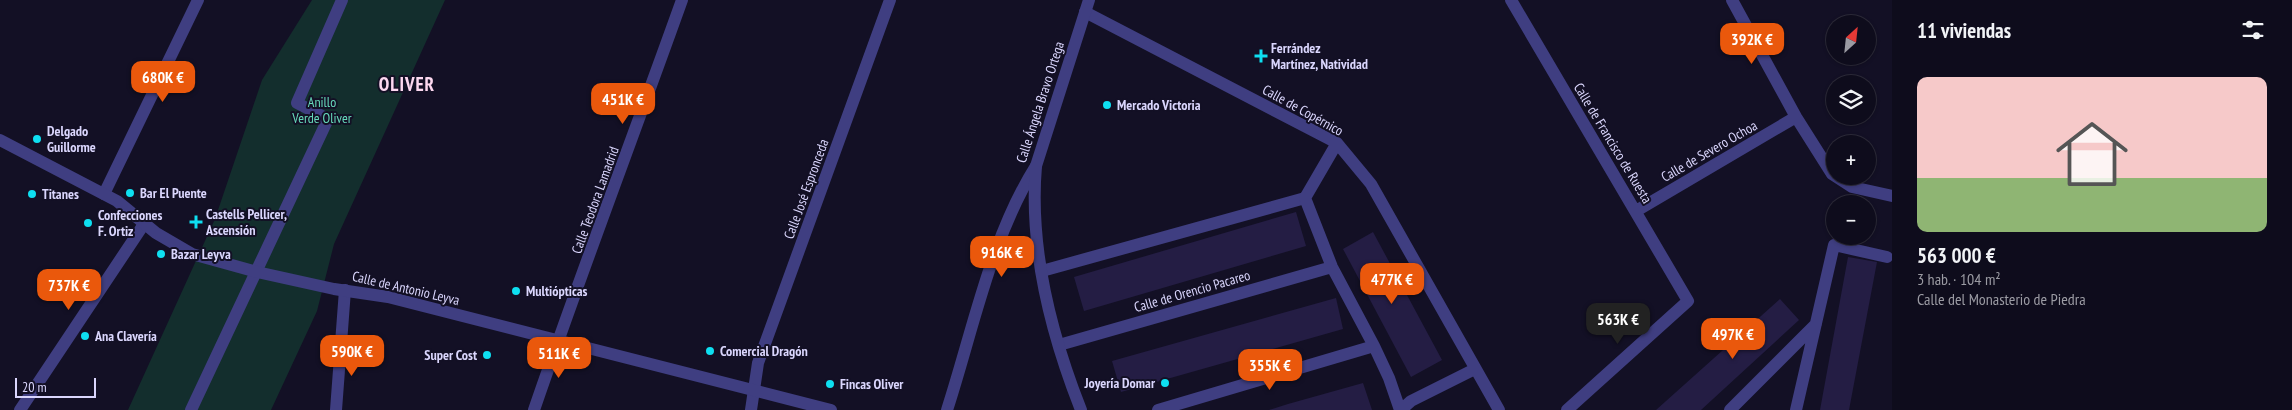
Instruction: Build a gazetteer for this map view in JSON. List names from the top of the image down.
{
  "streets": {
    "street": [
      "Calle Ángela Bravo Ortega",
      "Calle de Copérnico",
      "Calle de Francisco de Ruesta",
      "Calle de Severo Ochoa",
      "Calle José Espronceda",
      "Calle Teodora Lamadrid",
      "Calle de Antonio Leyva",
      "Calle de Orencio Pacareo"
    ]
  },
  "crossings": [
    ["Calle Ángela Bravo Ortega", "Calle de Copérnico"],
    ["Calle de Francisco de Ruesta", "Calle de Severo Ochoa"],
    ["Calle José Espronceda", "Calle de Antonio Leyva"],
    ["Calle Teodora Lamadrid", "Calle de Antonio Leyva"]
  ],
  "districts": ["OLIVER"],
  "parks": ["Anillo Verde Oliver"],
  "places": {
    "health": ["Ferrández Martínez, Natividad", "Castells Pellicer, Ascensión"],
    "other": [
      "Mercado Victoria",
      "Delgado Guillorme",
      "Bar El Puente",
      "Titanes",
      "Confecciones F. Ortiz",
      "Bazar Leyva",
      "Multiópticas",
      "Ana Clavería",
      "Comercial Dragón",
      "Super Cost",
      "Joyería Domar",
      "Fincas Oliver"
    ]
  },
  "scale_bar": "20 m",
  "north": "top right",
  "page": {
    "heading": "11 viviendas",
    "map_buttons": ["+", "−"],
    "price": [
      "392K €",
      "680K €",
      "451K €",
      "916K €",
      "477K €",
      "737K €",
      "563K €",
      "497K €",
      "590K €",
      "511K €",
      "355K €"
    ],
    "list": [
      {
        "name": "563 000 €",
        "note": "3 hab. · 104 m² · Calle del Monasterio de Piedra"
      }
    ],
    "scale": "20 m"
  }
}
